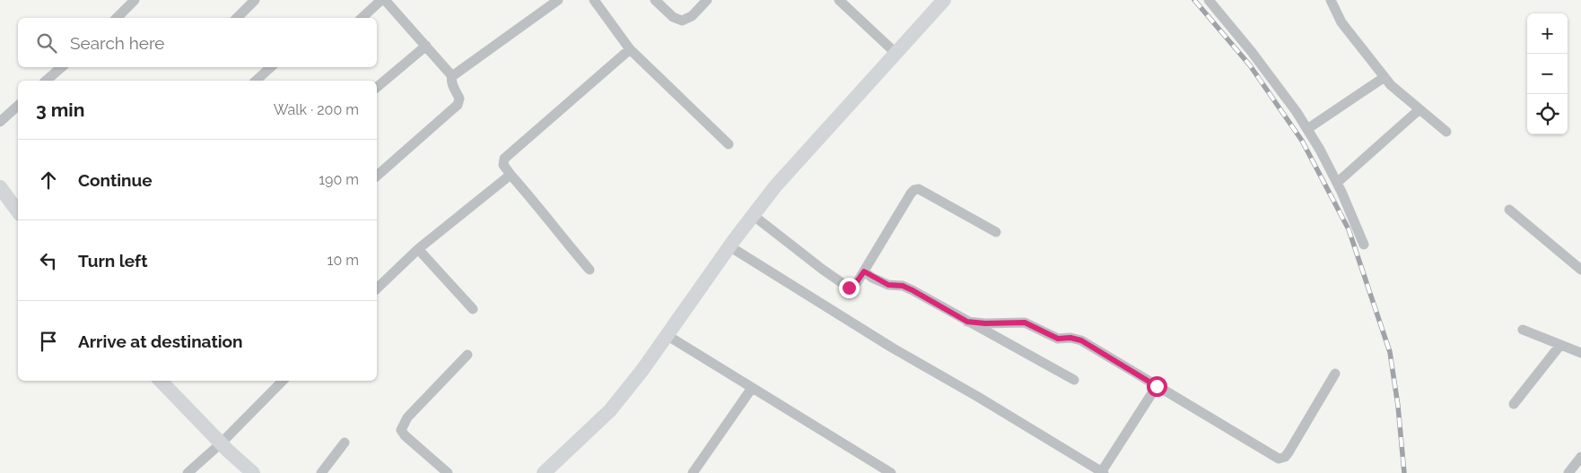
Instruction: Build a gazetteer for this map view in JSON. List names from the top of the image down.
{
  "page": {
    "map_buttons": ["+", "−"],
    "search": "Search here",
    "heading": ["3 min", "Walk · 200 m"],
    "list": [
      ["Continue", "190 m"],
      ["Turn left", "10 m"],
      "Arrive at destination"
    ]
  }
}
